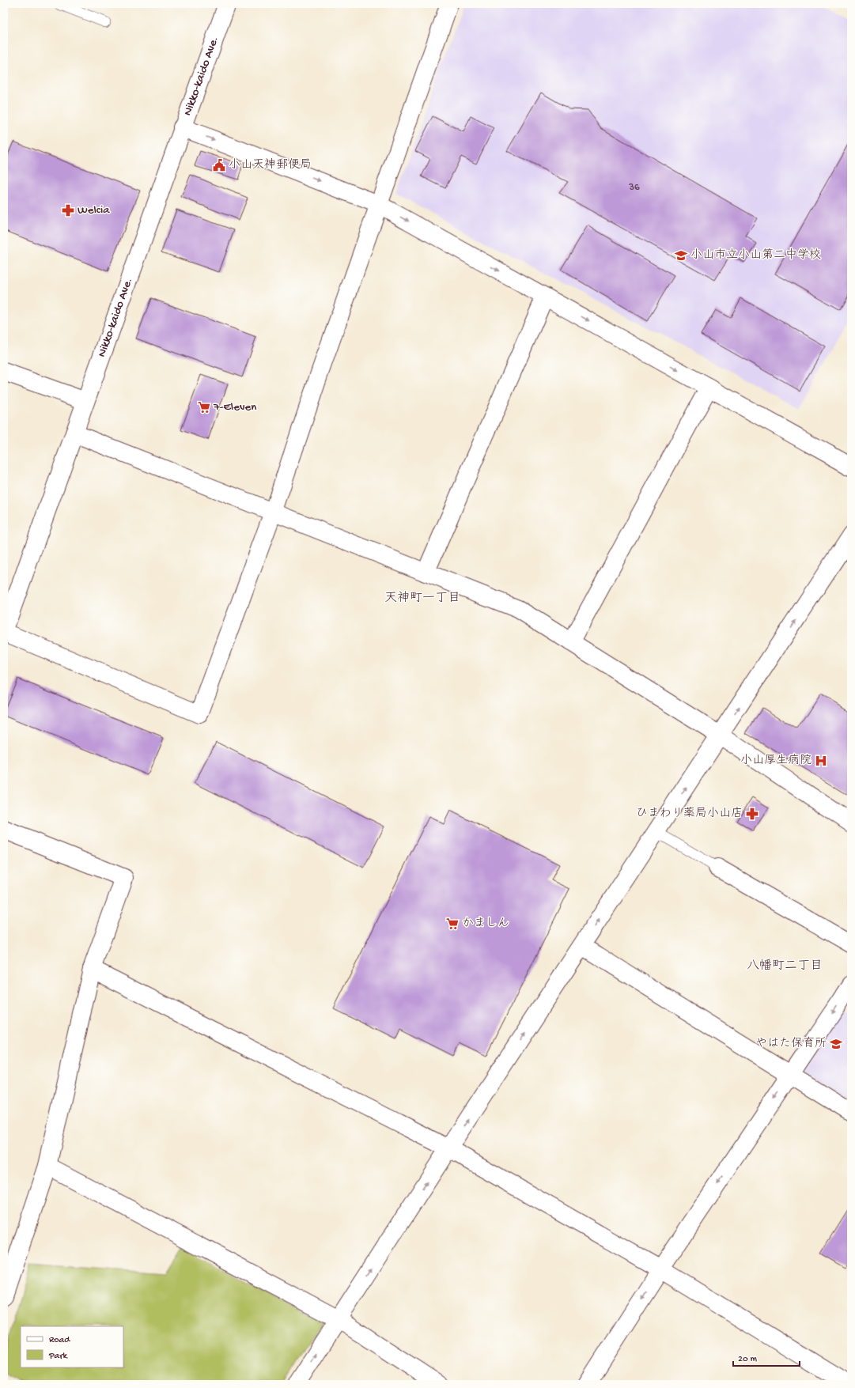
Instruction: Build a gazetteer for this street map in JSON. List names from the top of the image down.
{
  "streets": {
    "street": ["Nikko-kaido Ave."]
  },
  "districts": ["天神町一丁目", "八幡町二丁目"],
  "places": {
    "public building": ["小山天神郵便局"],
    "pharmacy": ["Welcia", "ひまわり薬局小山店"],
    "school or university": ["小山市立小山第二中学校", "やはた保育所"],
    "supermarket": ["7-Eleven", "かましん"],
    "hospital": ["小山厚生病院"]
  },
  "house_numbers": ["36"],
  "legend": ["Road", "Park"],
  "scale_bar": "20 m"
}
